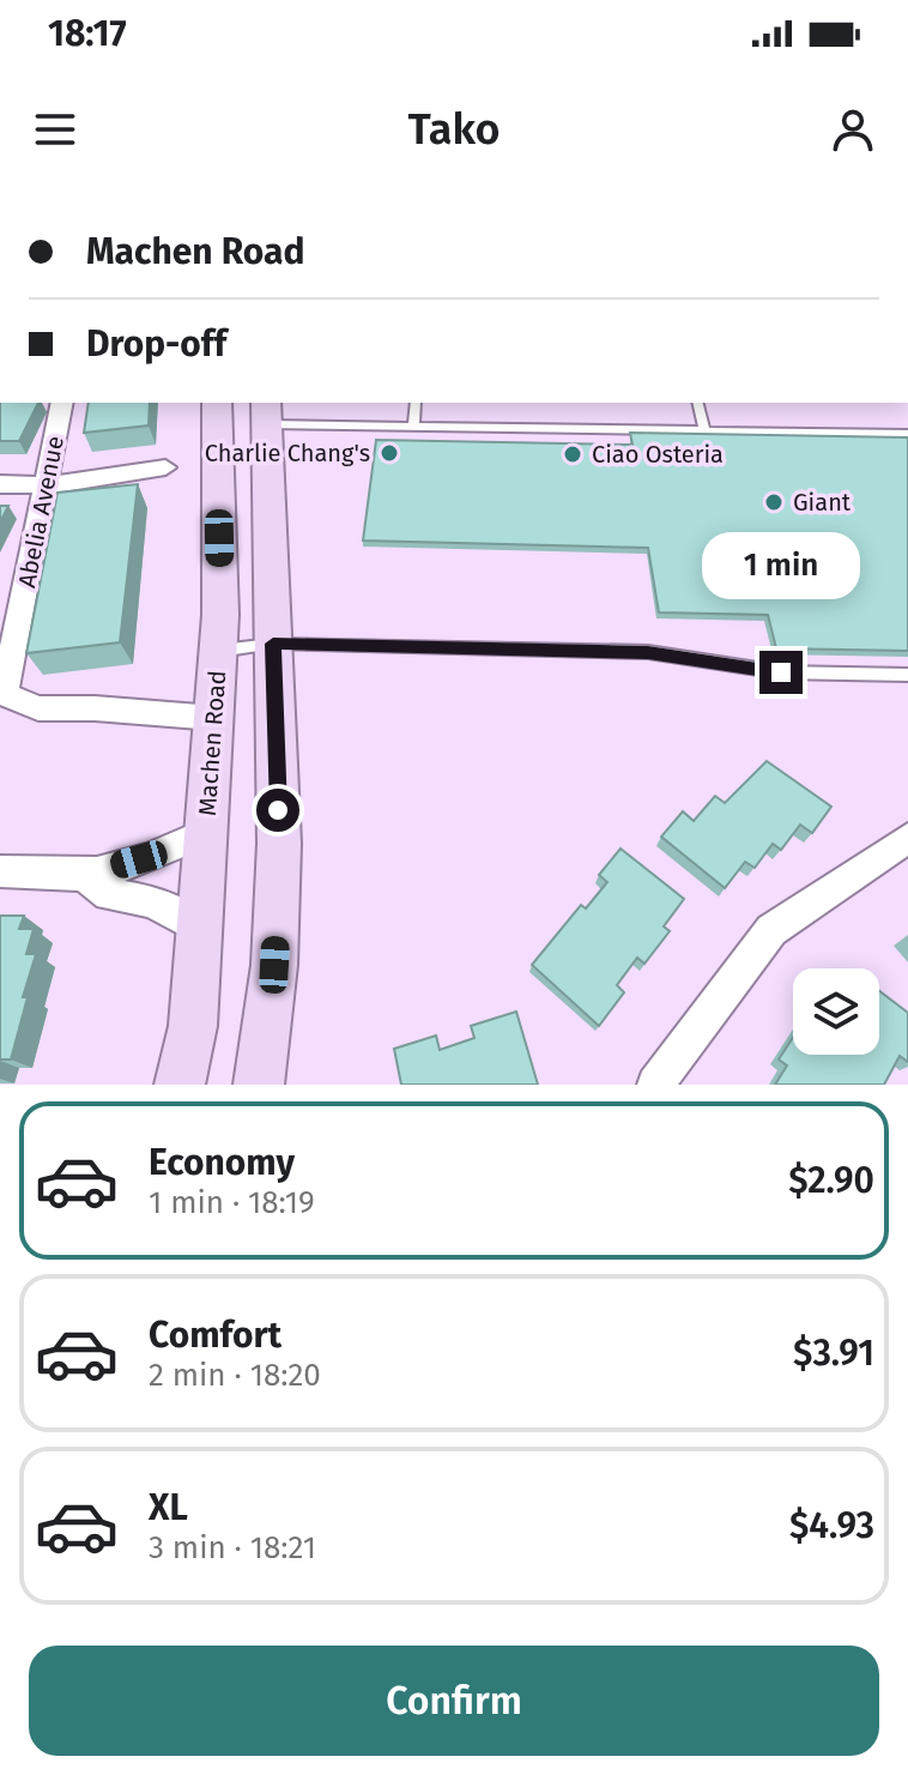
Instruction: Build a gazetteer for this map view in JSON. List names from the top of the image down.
{
  "streets": {
    "street": ["Abelia Avenue", "Machen Road"]
  },
  "crossings": [
    ["Abelia Avenue", "Machen Road"]
  ],
  "places": ["Charlie Chang's", "Ciao Osteria", "Giant"],
  "page": {
    "status": "18:17",
    "header": "Tako",
    "banner": ["Machen Road", "Drop-off"],
    "bubble": "1 min",
    "list": [
      {
        "name": "Economy",
        "note": "1 min · 18:19",
        "value": "$2.90"
      },
      {
        "name": "Comfort",
        "note": "2 min · 18:20",
        "value": "$3.91"
      },
      {
        "name": "XL",
        "note": "3 min · 18:21",
        "value": "$4.93"
      }
    ],
    "buttons": "Confirm"
  }
}
